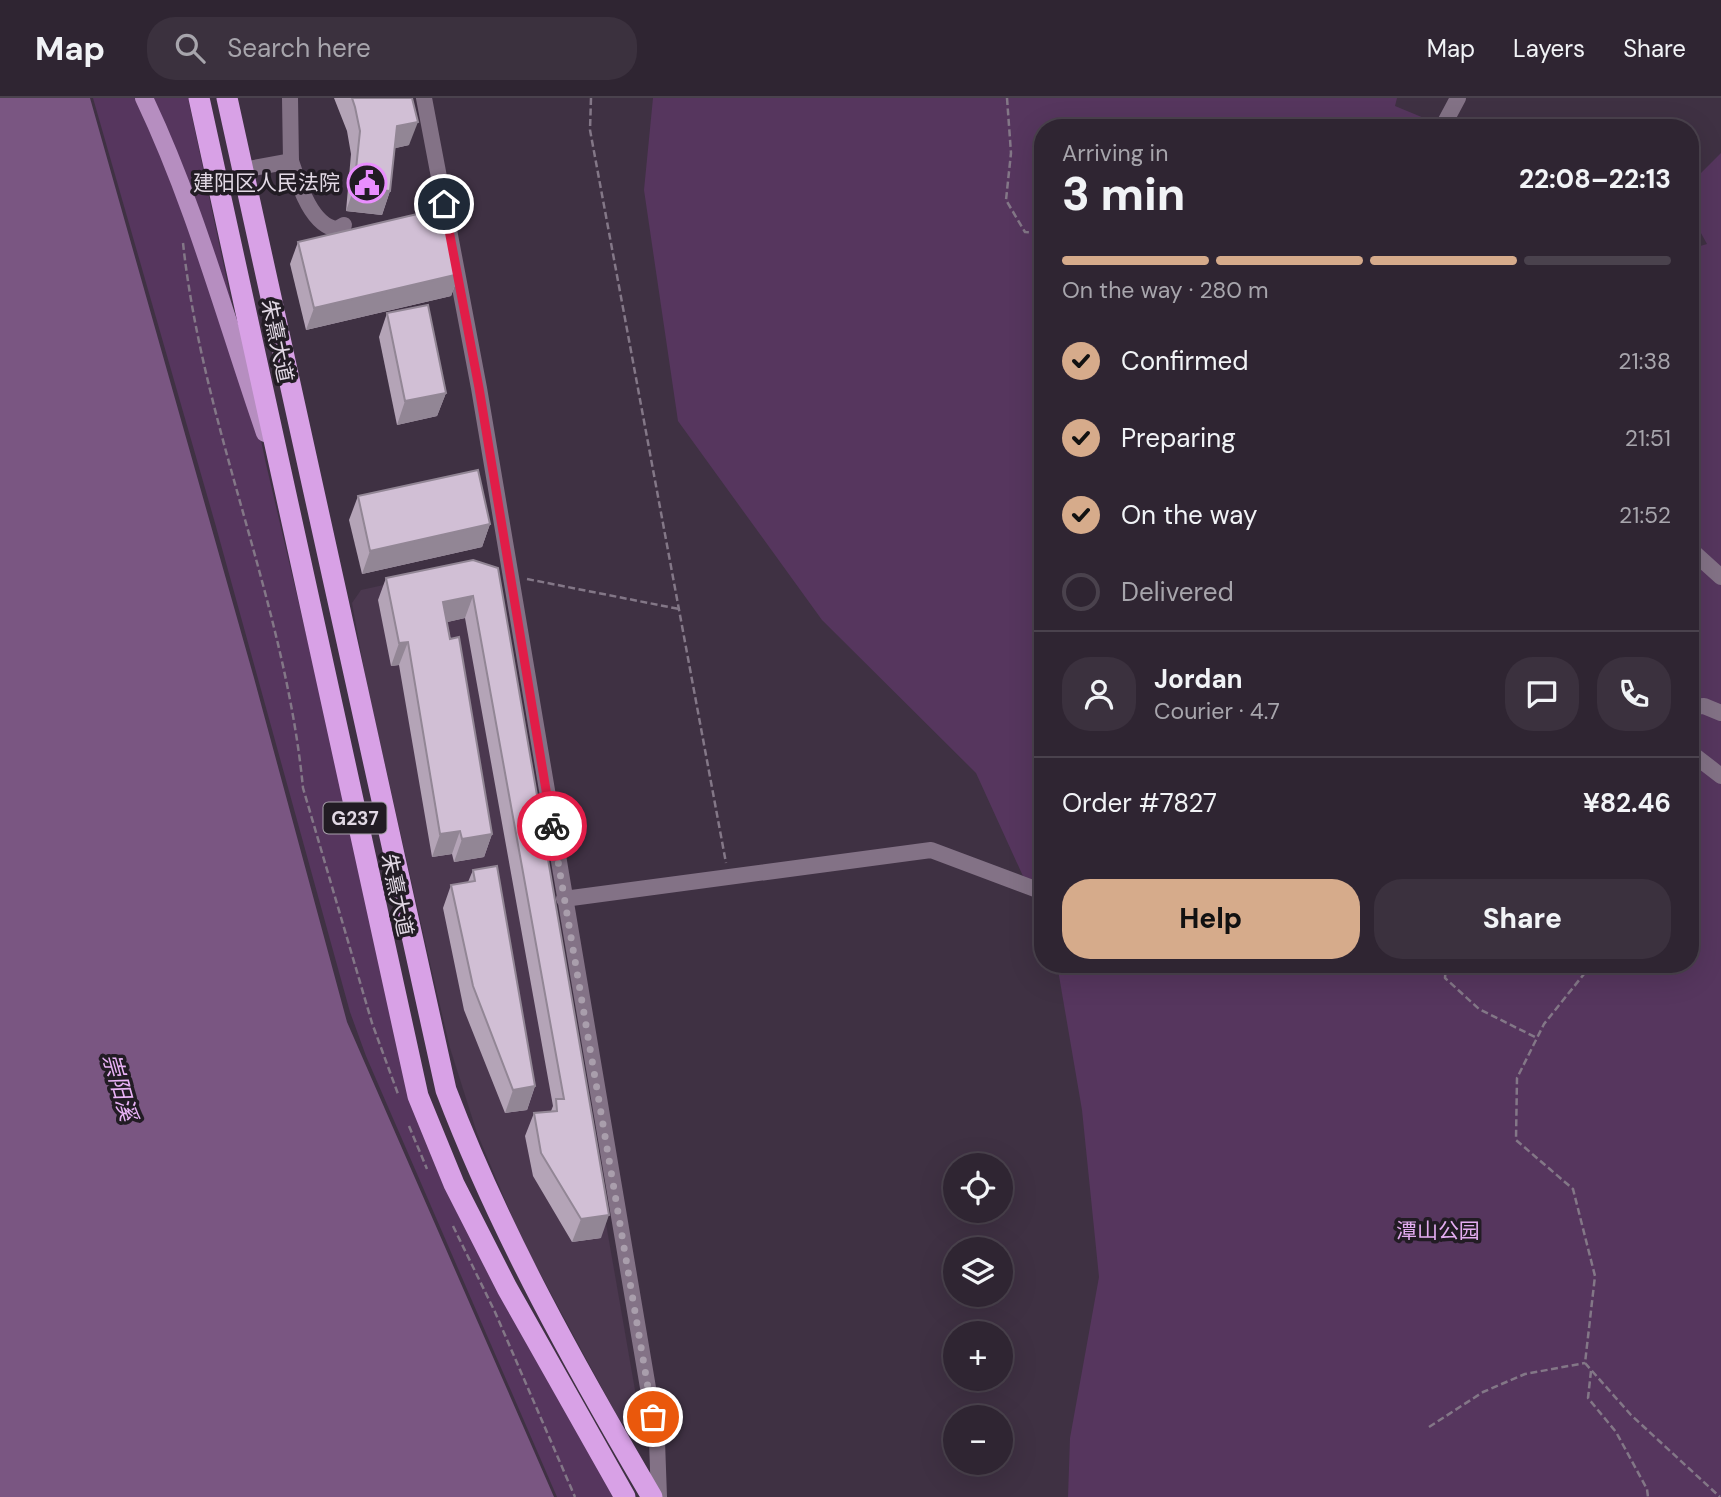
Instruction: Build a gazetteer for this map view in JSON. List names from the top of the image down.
{
  "streets": {
    "highway": ["朱熹大道", "G237"]
  },
  "water": ["崇阳溪"],
  "parks": ["潭山公园"],
  "places": {
    "public building": ["建阳区人民法院"]
  },
  "page": {
    "header": "Map",
    "search": "Search here",
    "nav": ["Map", "Layers", "Share"],
    "heading": ["3 min", "Arriving in", "22:08–22:13"],
    "panel": [
      "Jordan",
      "Courier · 4.7",
      "Order #7827",
      "¥82.46"
    ],
    "bar": "On the way · 280 m",
    "list": [
      ["Confirmed", "21:38"],
      ["Preparing", "21:51"],
      ["On the way", "21:52"],
      "Delivered"
    ],
    "buttons": ["Help", "Share"],
    "map_buttons": ["+", "−"]
  }
}
